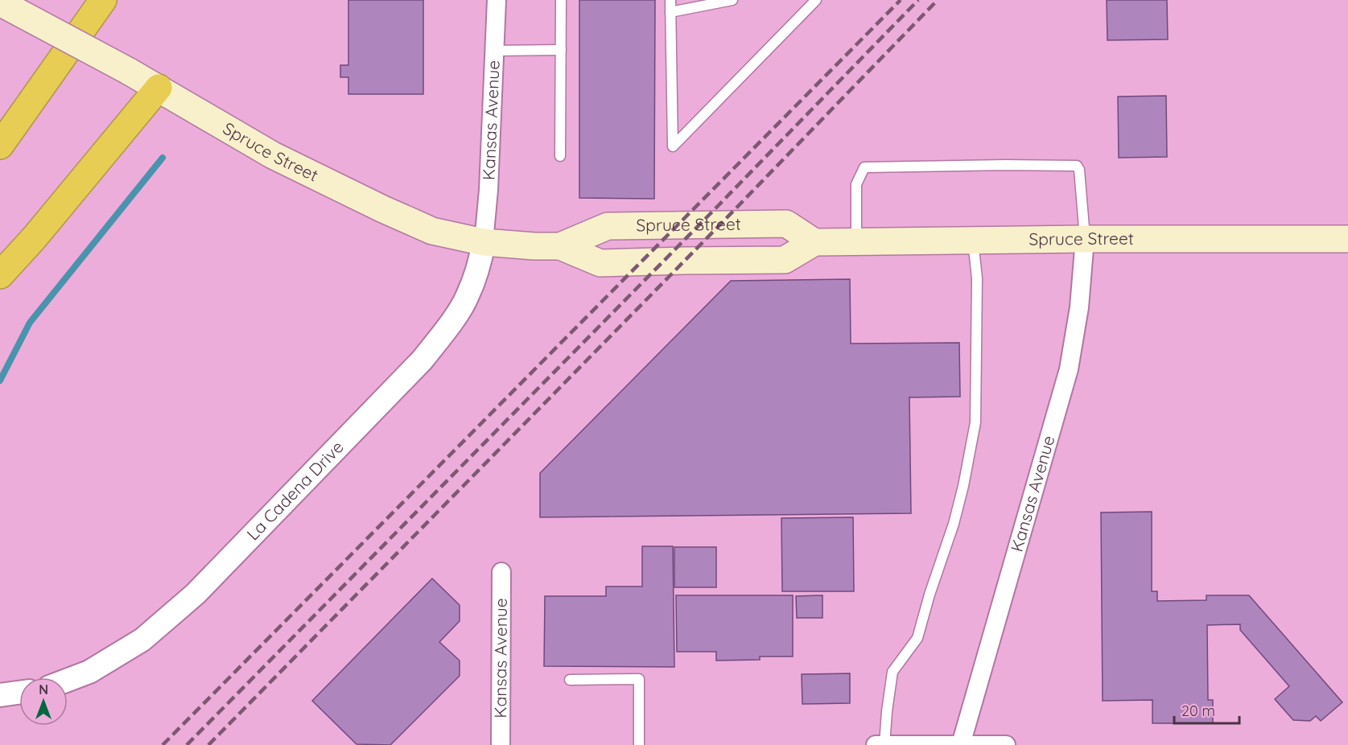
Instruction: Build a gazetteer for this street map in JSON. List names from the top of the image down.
{
  "streets": {
    "main road": ["Spruce Street"],
    "street": ["Kansas Avenue", "La Cadena Drive"]
  },
  "crossings": [
    ["Kansas Avenue", "Spruce Street"],
    ["Kansas Avenue", "La Cadena Drive"],
    ["Spruce Street", "La Cadena Drive"]
  ],
  "scale_bar": "20 m",
  "north": "top"
}
